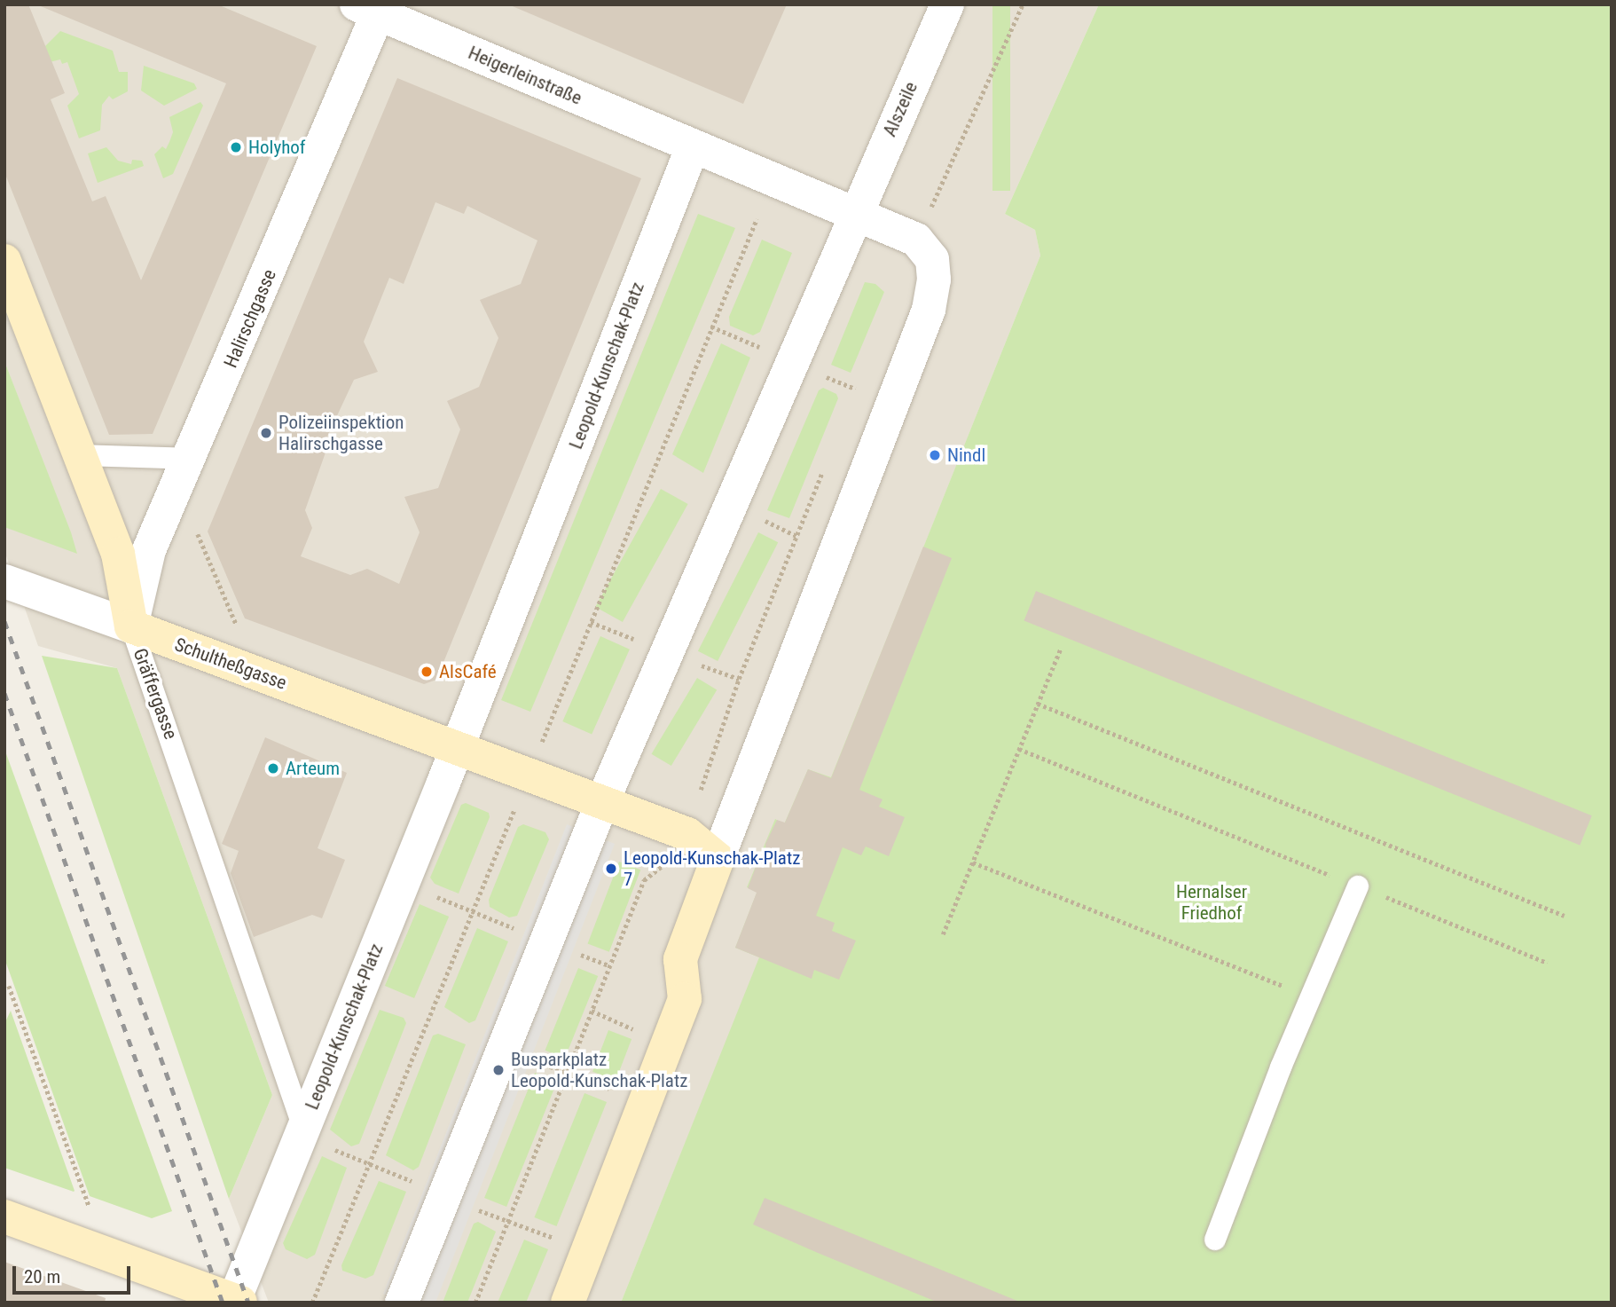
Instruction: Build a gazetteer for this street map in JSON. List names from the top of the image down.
{
  "streets": {
    "street": [
      "Heigerleinstraße",
      "Alszeile",
      "Halirschgasse",
      "Leopold-Kunschak-Platz",
      "Schultheßgasse",
      "Gräffergasse"
    ]
  },
  "crossings": [
    ["Heigerleinstraße", "Halirschgasse"],
    ["Heigerleinstraße", "Leopold-Kunschak-Platz"],
    ["Halirschgasse", "Schultheßgasse"],
    ["Halirschgasse", "Gräffergasse"],
    ["Leopold-Kunschak-Platz", "Schultheßgasse"],
    ["Leopold-Kunschak-Platz", "Gräffergasse"],
    ["Schultheßgasse", "Gräffergasse"]
  ],
  "parks": ["Hernalser Friedhof"],
  "places": [
    "Holyhof",
    "Polizeiinspektion Halirschgasse",
    "Nindl",
    "AlsCafé",
    "Arteum",
    "Leopold-Kunschak-Platz 7",
    "Busparkplatz Leopold-Kunschak-Platz"
  ],
  "scale_bar": "20 m"
}
